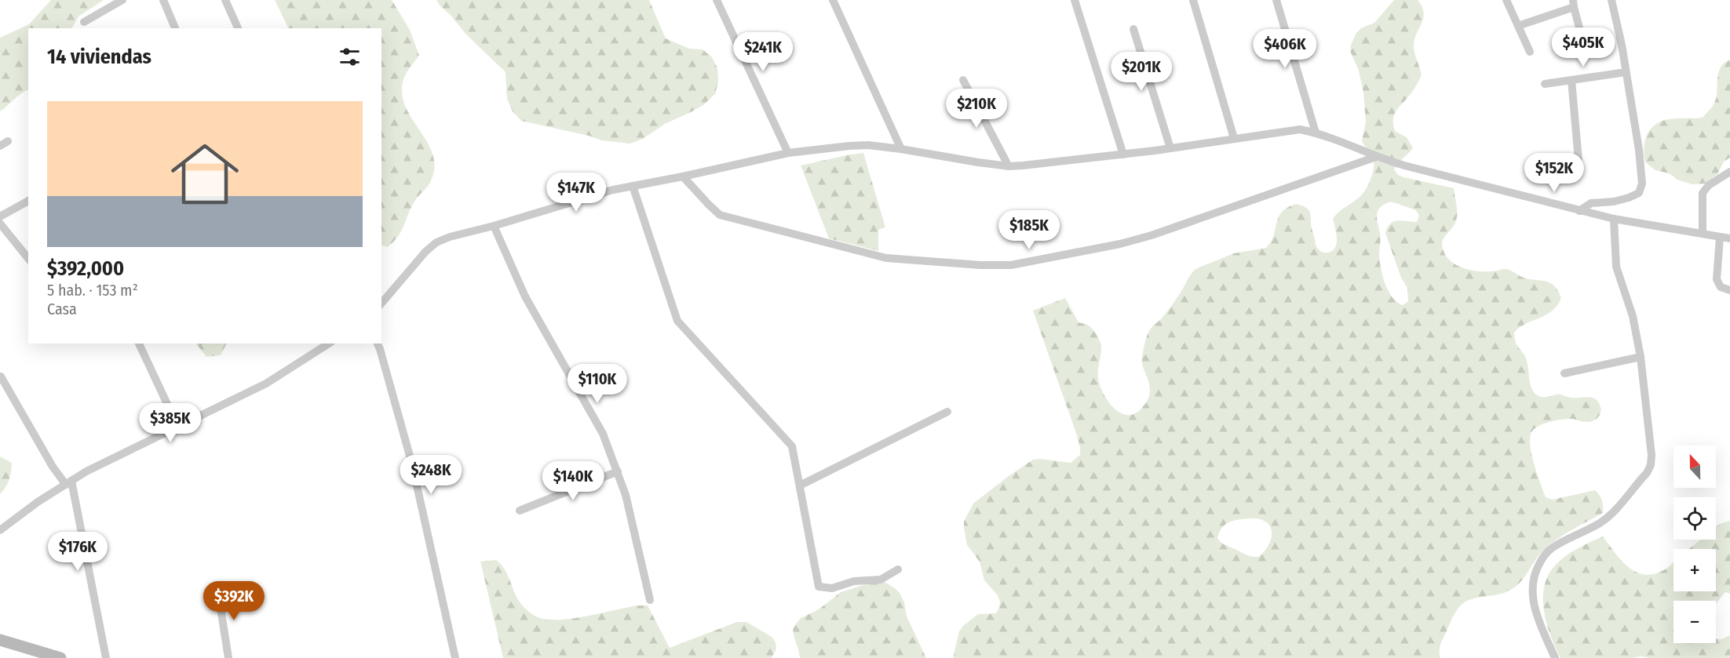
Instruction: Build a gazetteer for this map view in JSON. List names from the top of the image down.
{
  "north": "top",
  "page": {
    "price": [
      "$405K",
      "$406K",
      "$241K",
      "$201K",
      "$210K",
      "$152K",
      "$147K",
      "$185K",
      "$110K",
      "$385K",
      "$248K",
      "$140K",
      "$176K",
      "$392K"
    ],
    "heading": "14 viviendas",
    "list": [
      {
        "name": "$392,000",
        "note": "5 hab. · 153 m² · Casa"
      }
    ],
    "map_buttons": ["+", "−"]
  }
}
